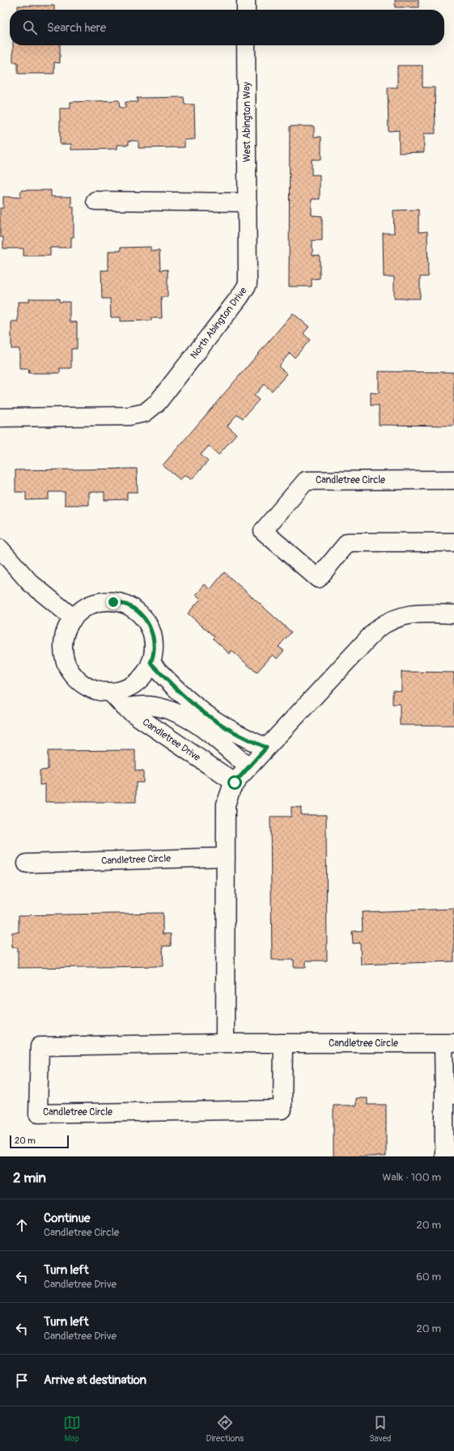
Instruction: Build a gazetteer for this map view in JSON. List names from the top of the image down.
{
  "streets": {
    "street": [
      "West Abington Way",
      "North Abington Drive",
      "Candletree Circle",
      "Candletree Drive"
    ]
  },
  "crossings": [
    ["West Abington Way", "North Abington Drive"]
  ],
  "scale_bar": "20 m",
  "page": {
    "search": "Search here",
    "scale": "20 m",
    "heading": ["2 min", "Walk · 100 m"],
    "list": [
      ["Continue", "Candletree Circle", "20 m"],
      ["Turn left", "Candletree Drive", "60 m"],
      ["Turn left", "Candletree Drive", "20 m"],
      "Arrive at destination"
    ],
    "nav": ["Map", "Directions", "Saved"]
  }
}
